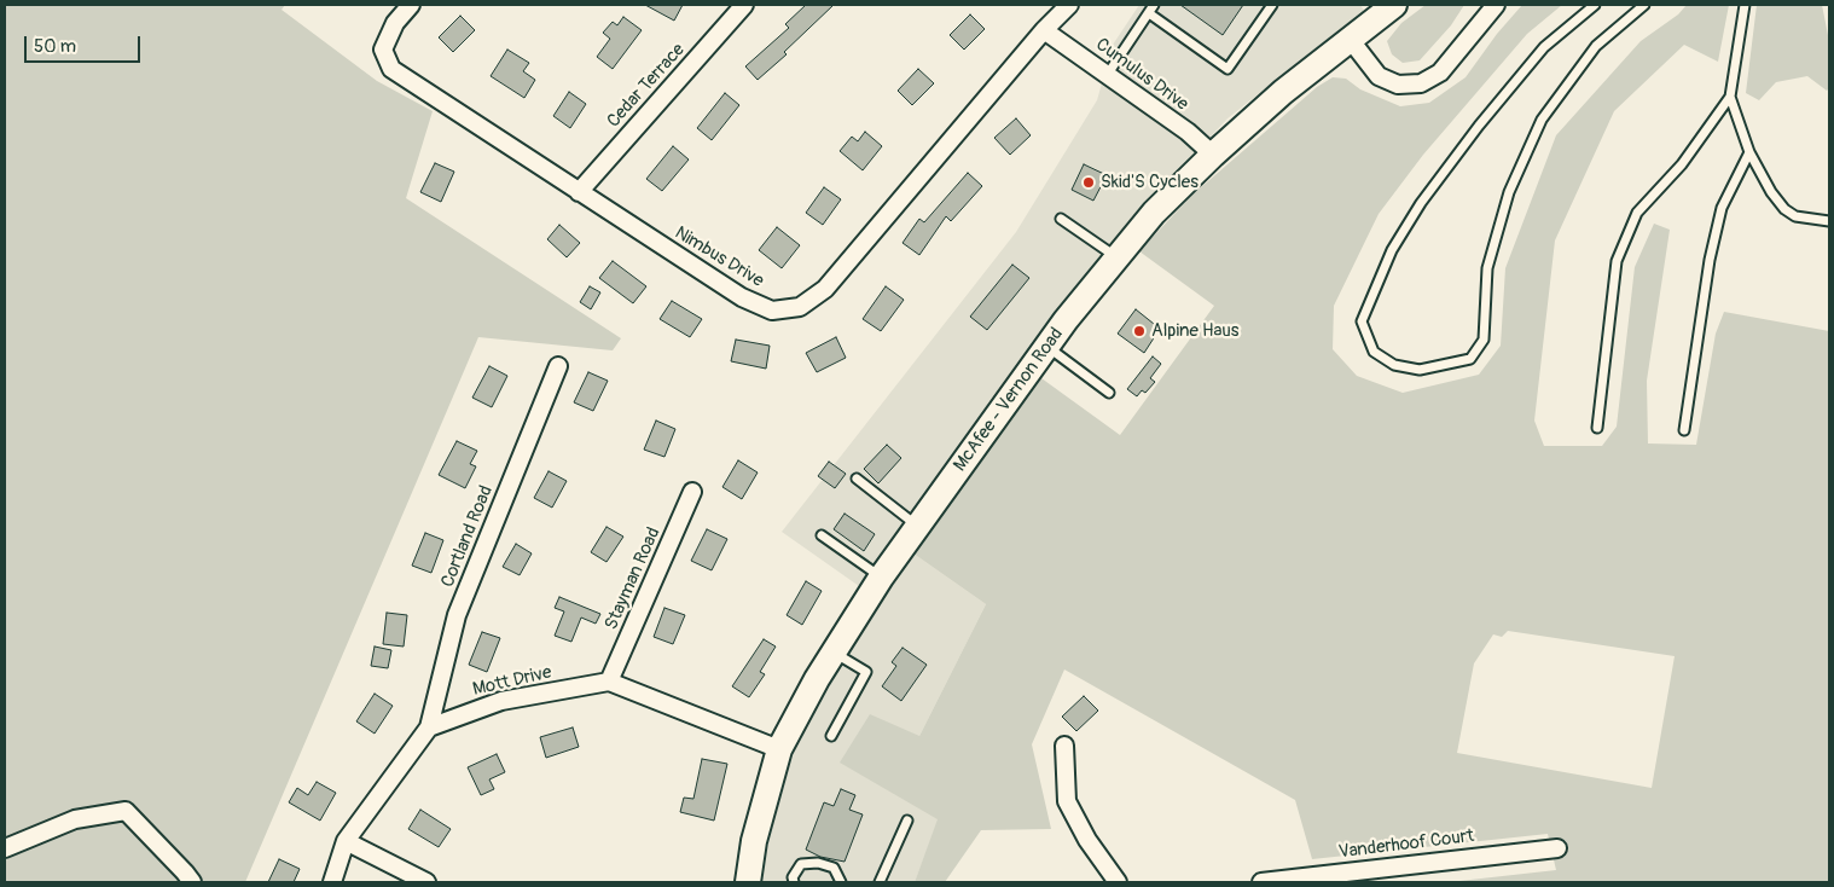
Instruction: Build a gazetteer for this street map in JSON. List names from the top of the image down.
{
  "streets": {
    "main road": ["McAfee - Vernon Road"],
    "street": [
      "Cumulus Drive",
      "Cedar Terrace",
      "Nimbus Drive",
      "Cortland Road",
      "Stayman Road",
      "Mott Drive",
      "Vanderhoof Court"
    ]
  },
  "crossings": [
    ["Cumulus Drive", "Nimbus Drive"],
    ["Cumulus Drive", "McAfee - Vernon Road"],
    ["Cedar Terrace", "Nimbus Drive"],
    ["Cortland Road", "Mott Drive"],
    ["Stayman Road", "Mott Drive"]
  ],
  "places": ["Skid'S Cycles", "Alpine Haus"],
  "scale_bar": "50 m"
}
